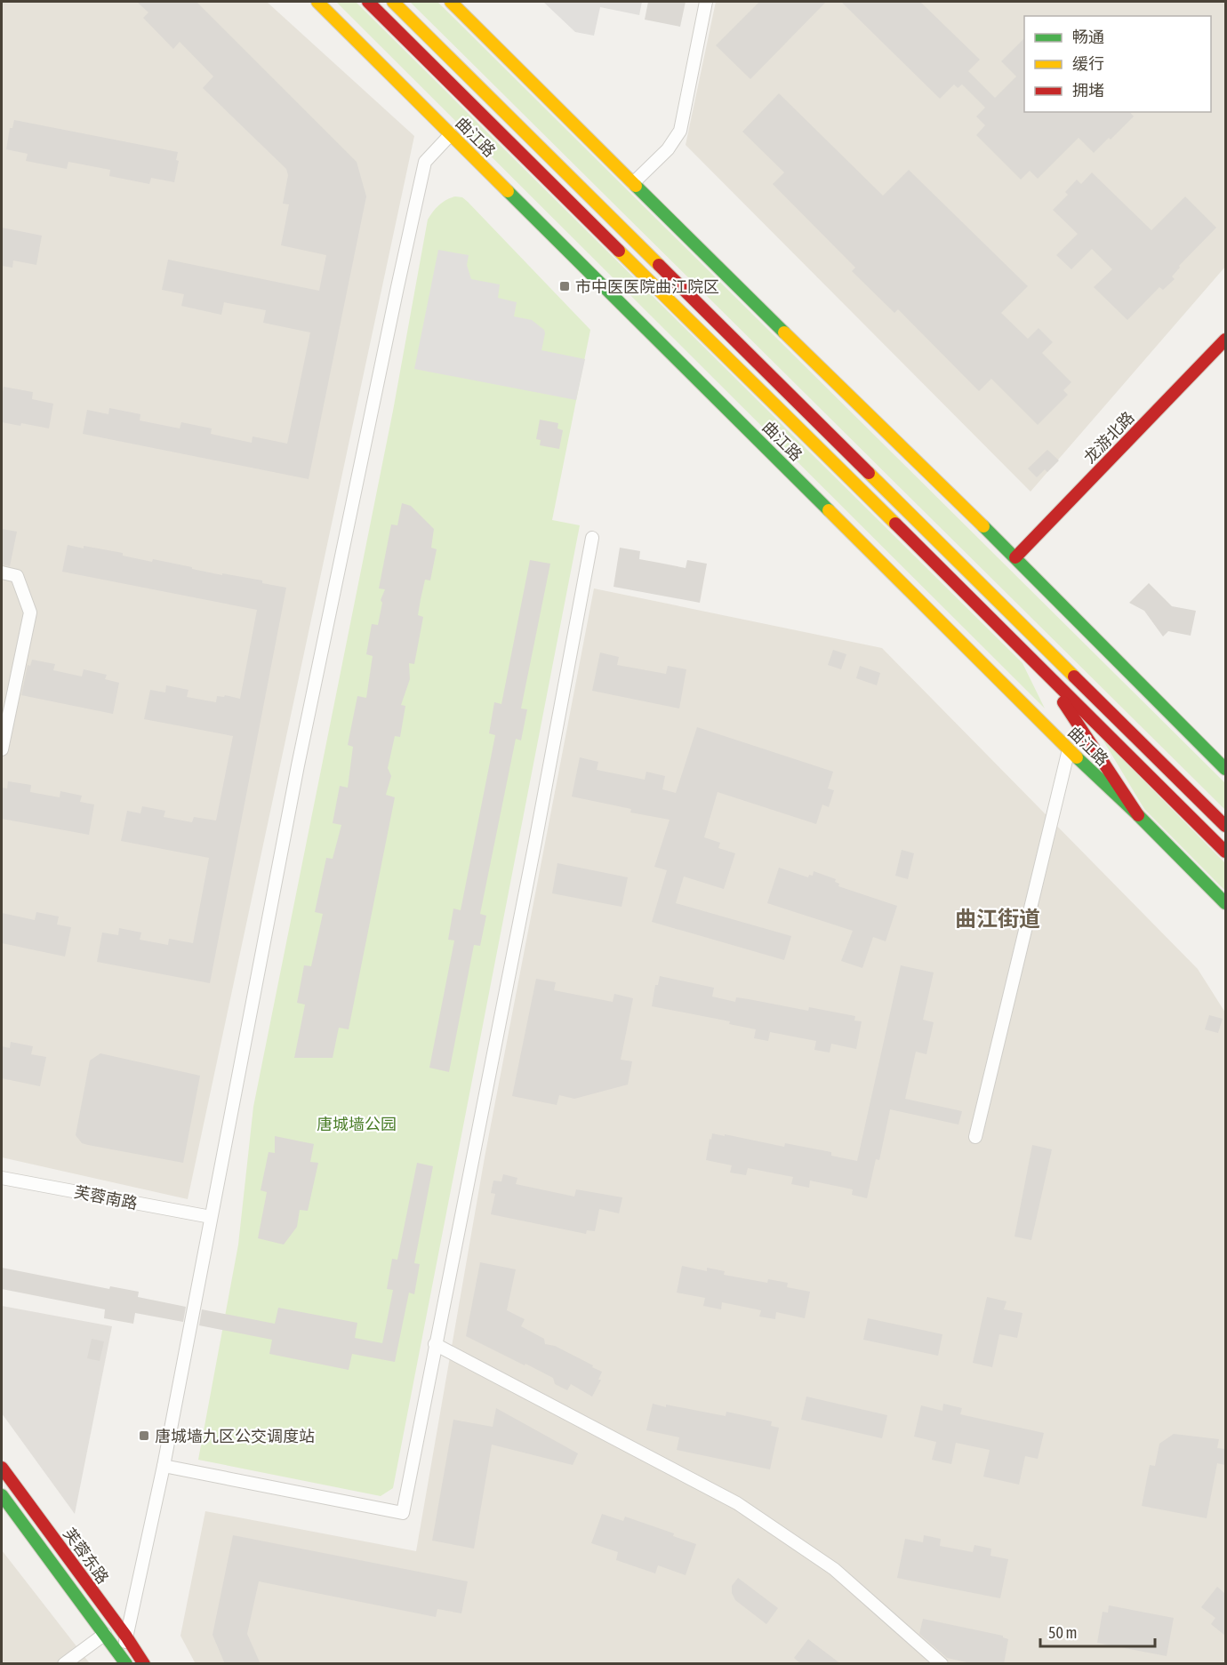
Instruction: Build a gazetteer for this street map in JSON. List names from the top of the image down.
{
  "streets": {
    "main road": ["曲江路", "龙游北路", "芙蓉东路"],
    "street": ["芙蓉南路"]
  },
  "districts": ["曲江街道"],
  "parks": ["唐城墙公园"],
  "places": {
    "transit": ["市中医医院曲江院区", "唐城墙九区公交调度站"]
  },
  "legend": ["畅通", "缓行", "拥堵"],
  "scale_bar": "50 m"
}
